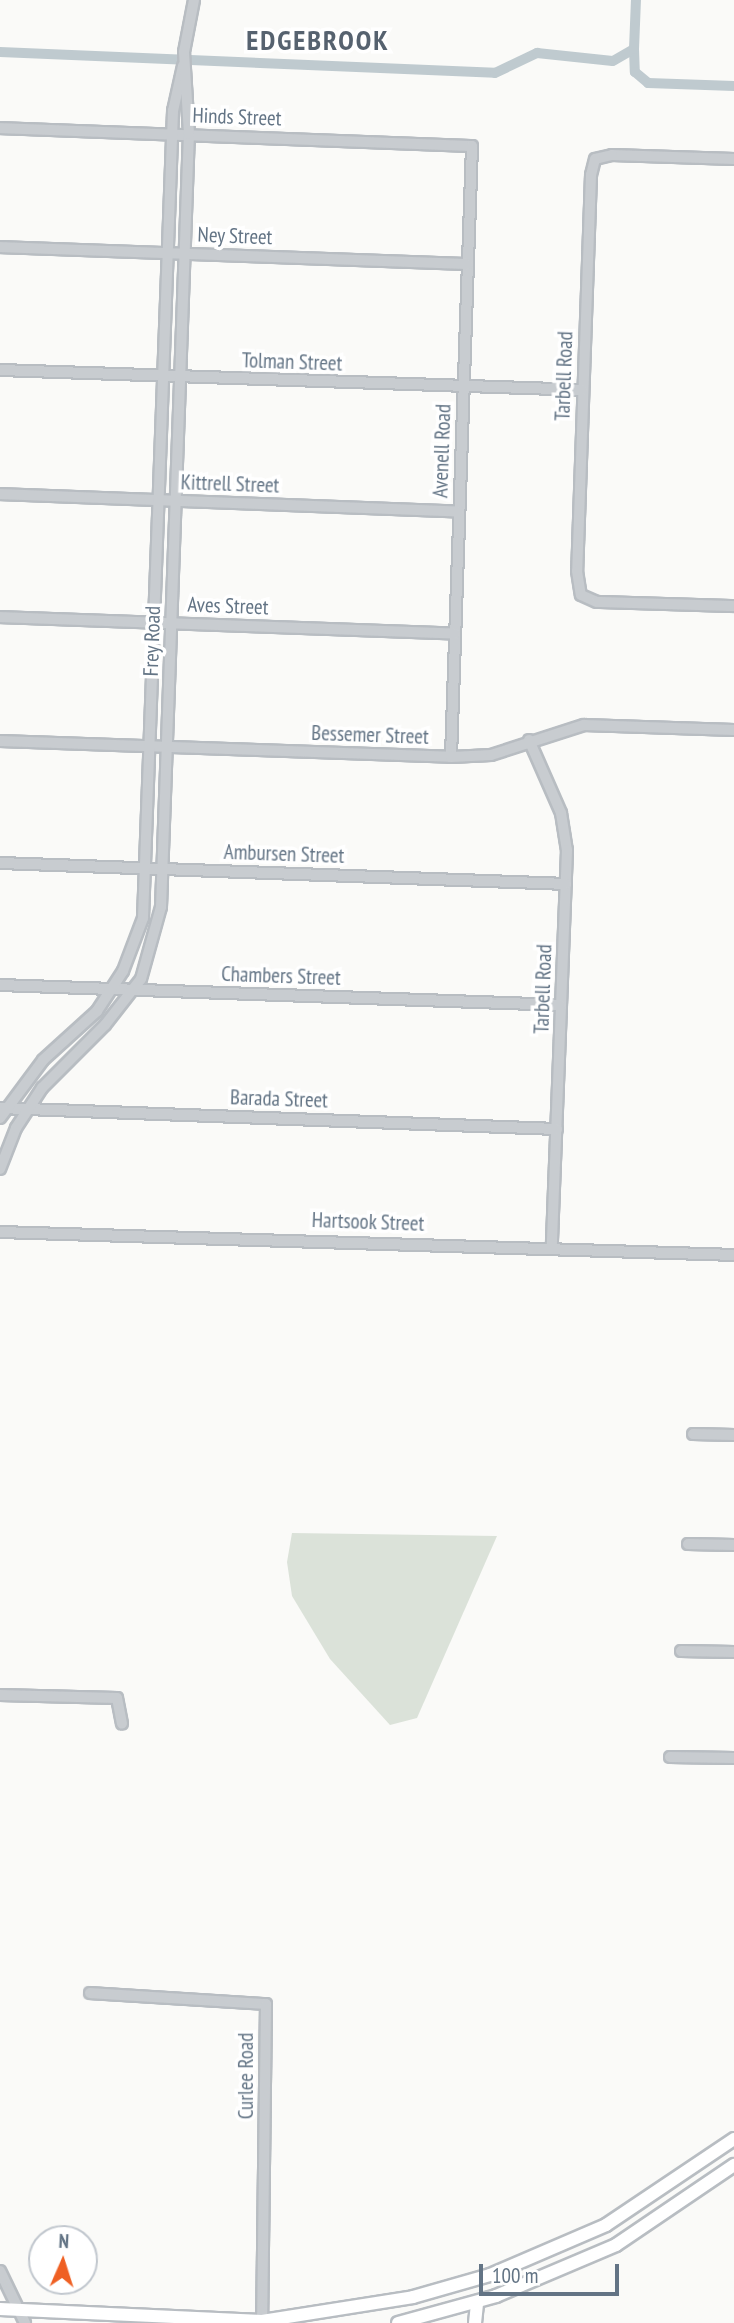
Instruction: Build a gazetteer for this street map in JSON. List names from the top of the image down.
{
  "streets": {
    "street": [
      "Hinds Street",
      "Ney Street",
      "Tolman Street",
      "Tarbell Road",
      "Avenell Road",
      "Kittrell Street",
      "Aves Street",
      "Frey Road",
      "Bessemer Street",
      "Ambursen Street",
      "Chambers Street",
      "Barada Street",
      "Hartsook Street",
      "Curlee Road"
    ]
  },
  "crossings": [
    ["Hinds Street", "Avenell Road"],
    ["Hinds Street", "Frey Road"],
    ["Ney Street", "Avenell Road"],
    ["Ney Street", "Frey Road"],
    ["Tolman Street", "Tarbell Road"],
    ["Tolman Street", "Avenell Road"],
    ["Tolman Street", "Frey Road"],
    ["Tarbell Road", "Bessemer Street"],
    ["Tarbell Road", "Ambursen Street"],
    ["Tarbell Road", "Chambers Street"],
    ["Tarbell Road", "Barada Street"],
    ["Tarbell Road", "Hartsook Street"],
    ["Avenell Road", "Kittrell Street"],
    ["Avenell Road", "Aves Street"],
    ["Avenell Road", "Bessemer Street"],
    ["Kittrell Street", "Frey Road"],
    ["Aves Street", "Frey Road"],
    ["Frey Road", "Bessemer Street"],
    ["Frey Road", "Ambursen Street"],
    ["Frey Road", "Chambers Street"],
    ["Frey Road", "Barada Street"]
  ],
  "districts": ["EDGEBROOK"],
  "scale_bar": "100 m",
  "north": "top"
}
